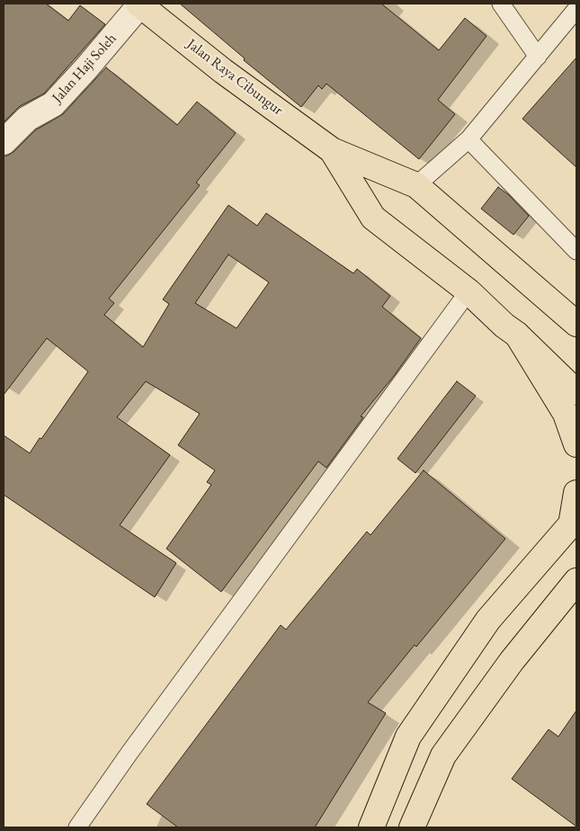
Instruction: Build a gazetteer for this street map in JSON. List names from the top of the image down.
{
  "streets": {
    "highway": ["Jalan Raya Cibungur"],
    "street": ["Jalan Haji Soleh"]
  },
  "crossings": [
    ["Jalan Haji Soleh", "Jalan Raya Cibungur"]
  ]
}
